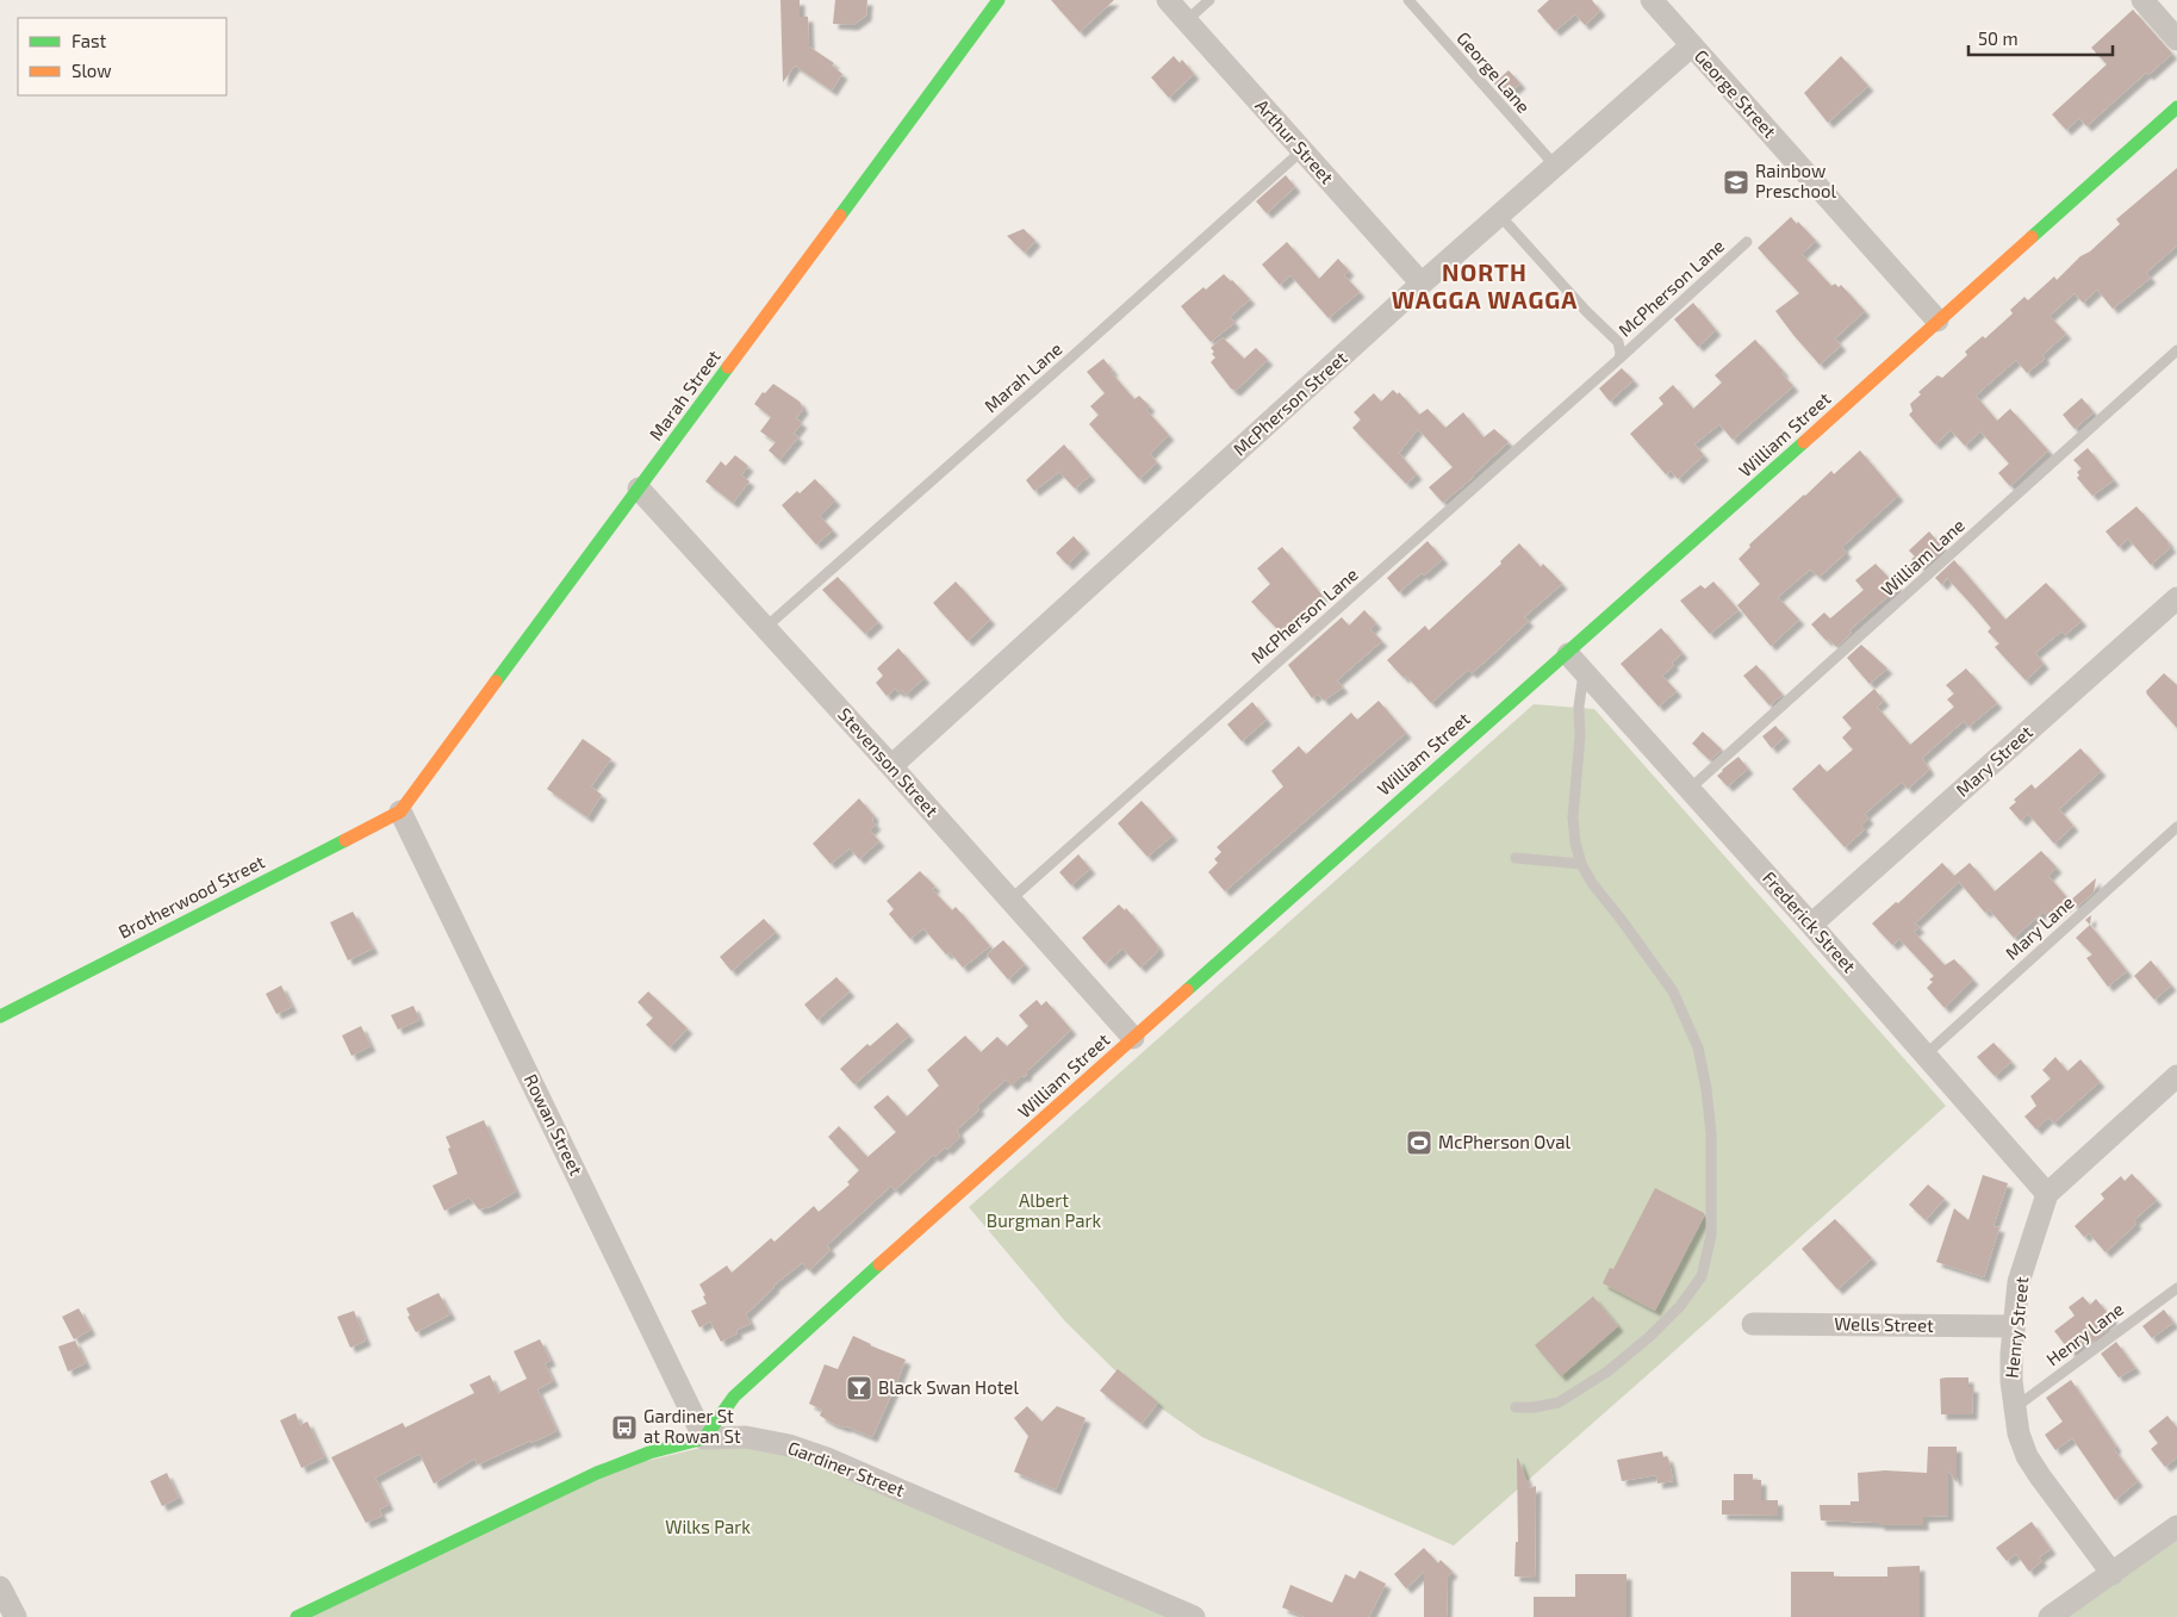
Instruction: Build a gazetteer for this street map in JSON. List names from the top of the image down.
{
  "streets": {
    "street": [
      "George Street",
      "Arthur Street",
      "Marah Street",
      "McPherson Street",
      "William Street",
      "Mary Street",
      "Stevenson Street",
      "Brotherwood Street",
      "Frederick Street",
      "Rowan Street",
      "Wells Street",
      "Henry Street",
      "Gardiner Street"
    ],
    "lane": [
      "George Lane",
      "McPherson Lane",
      "Marah Lane",
      "William Lane",
      "Mary Lane",
      "Henry Lane"
    ]
  },
  "crossings": [
    ["George Lane", "McPherson Street"],
    ["George Street", "McPherson Street"],
    ["George Street", "William Street"],
    ["Arthur Street", "Marah Lane"],
    ["Arthur Street", "McPherson Street"],
    ["McPherson Lane", "McPherson Street"],
    ["McPherson Lane", "Stevenson Street"],
    ["Marah Lane", "Stevenson Street"],
    ["Marah Street", "Stevenson Street"],
    ["Marah Street", "Brotherwood Street"],
    ["Marah Street", "Rowan Street"],
    ["McPherson Street", "Stevenson Street"],
    ["William Street", "Stevenson Street"],
    ["William Street", "Frederick Street"],
    ["William Street", "Rowan Street"],
    ["William Street", "Gardiner Street"],
    ["William Lane", "Frederick Street"],
    ["Mary Street", "Frederick Street"],
    ["Brotherwood Street", "Rowan Street"],
    ["Frederick Street", "Mary Lane"],
    ["Frederick Street", "Henry Street"],
    ["Rowan Street", "Gardiner Street"],
    ["Wells Street", "Henry Street"],
    ["Henry Street", "Henry Lane"]
  ],
  "districts": ["NORTH WAGGA WAGGA"],
  "parks": ["Albert Burgman Park", "Wilks Park"],
  "places": {
    "school or university": ["Rainbow Preschool"],
    "sports": ["McPherson Oval"],
    "bar": ["Black Swan Hotel"],
    "bus stop": ["Gardiner St at Rowan St"]
  },
  "legend": ["Fast", "Slow"],
  "scale_bar": "50 m"
}
